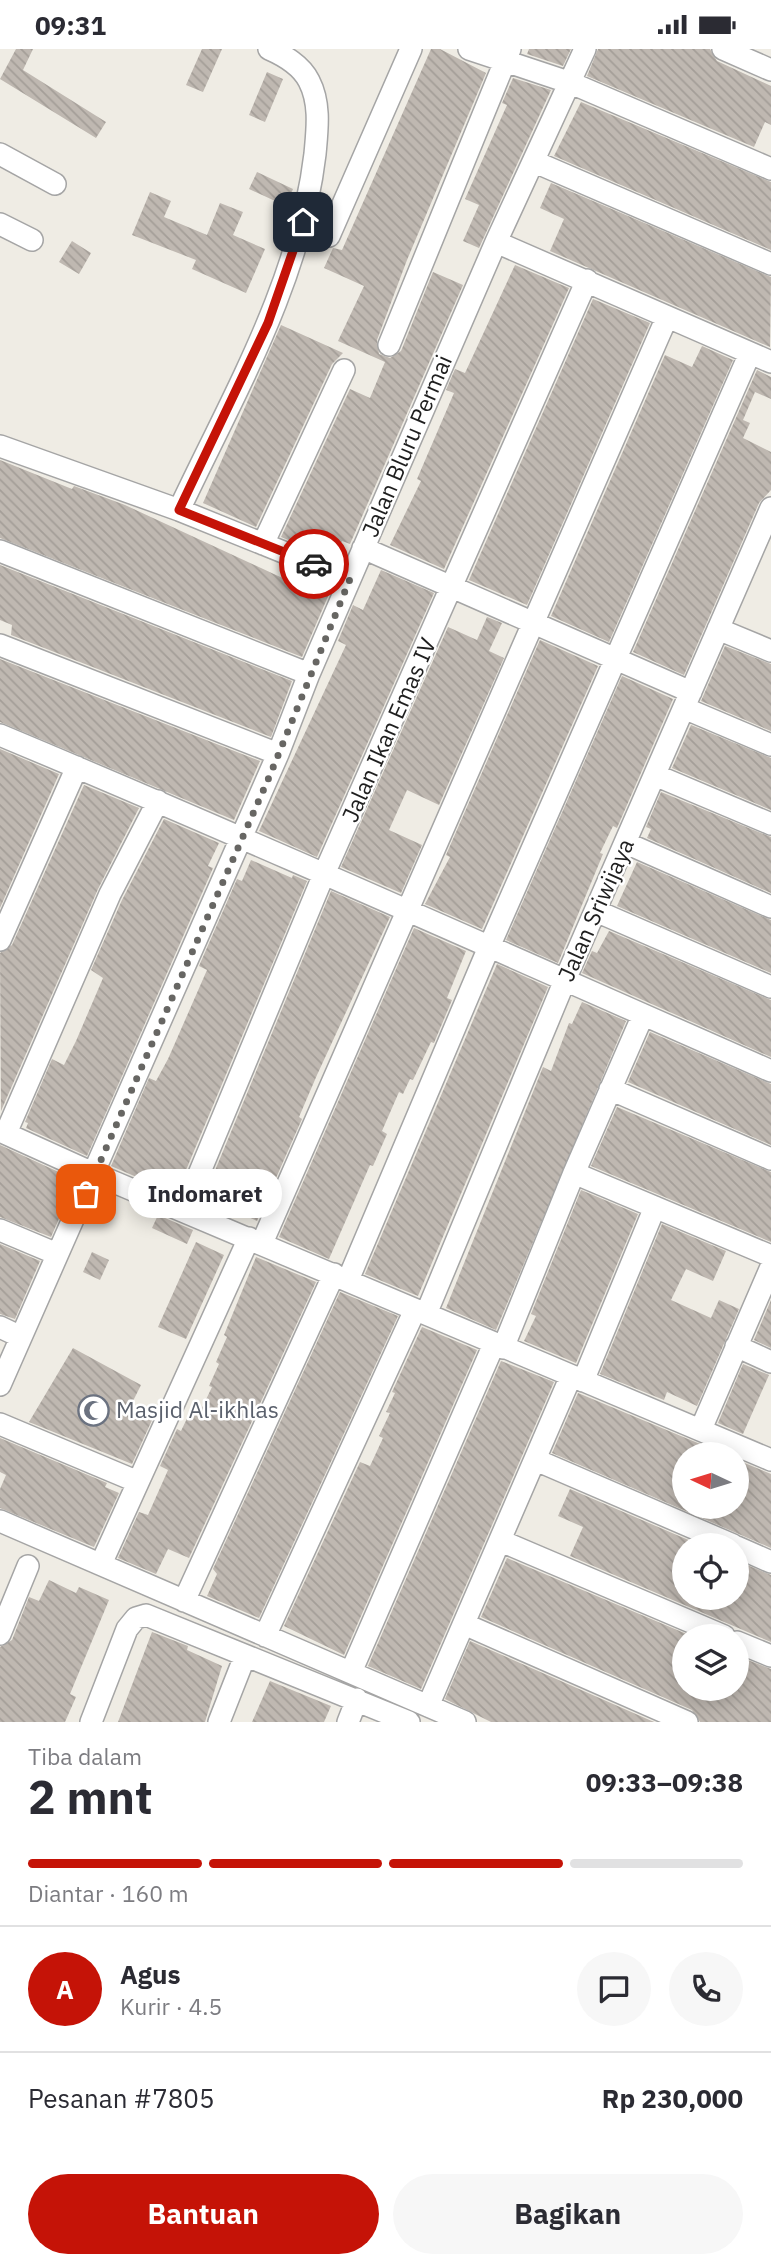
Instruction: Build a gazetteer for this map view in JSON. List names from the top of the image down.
{
  "streets": {
    "street": ["Jalan Bluru Permai", "Jalan Ikan Emas IV", "Jalan Sriwijaya"]
  },
  "places": {
    "other": ["Indomaret"],
    "mosque": ["Masjid Al-ikhlas"]
  },
  "north": "left",
  "page": {
    "status": "09:31",
    "bubble": "Indomaret",
    "heading": ["2 mnt", "Tiba dalam", "09:33–09:38"],
    "panel": [
      "Agus",
      "Kurir · 4.5",
      "Pesanan #7805",
      "Rp 230,000"
    ],
    "bar": "Diantar · 160 m",
    "round": "A",
    "buttons": ["Bantuan", "Bagikan"]
  }
}
